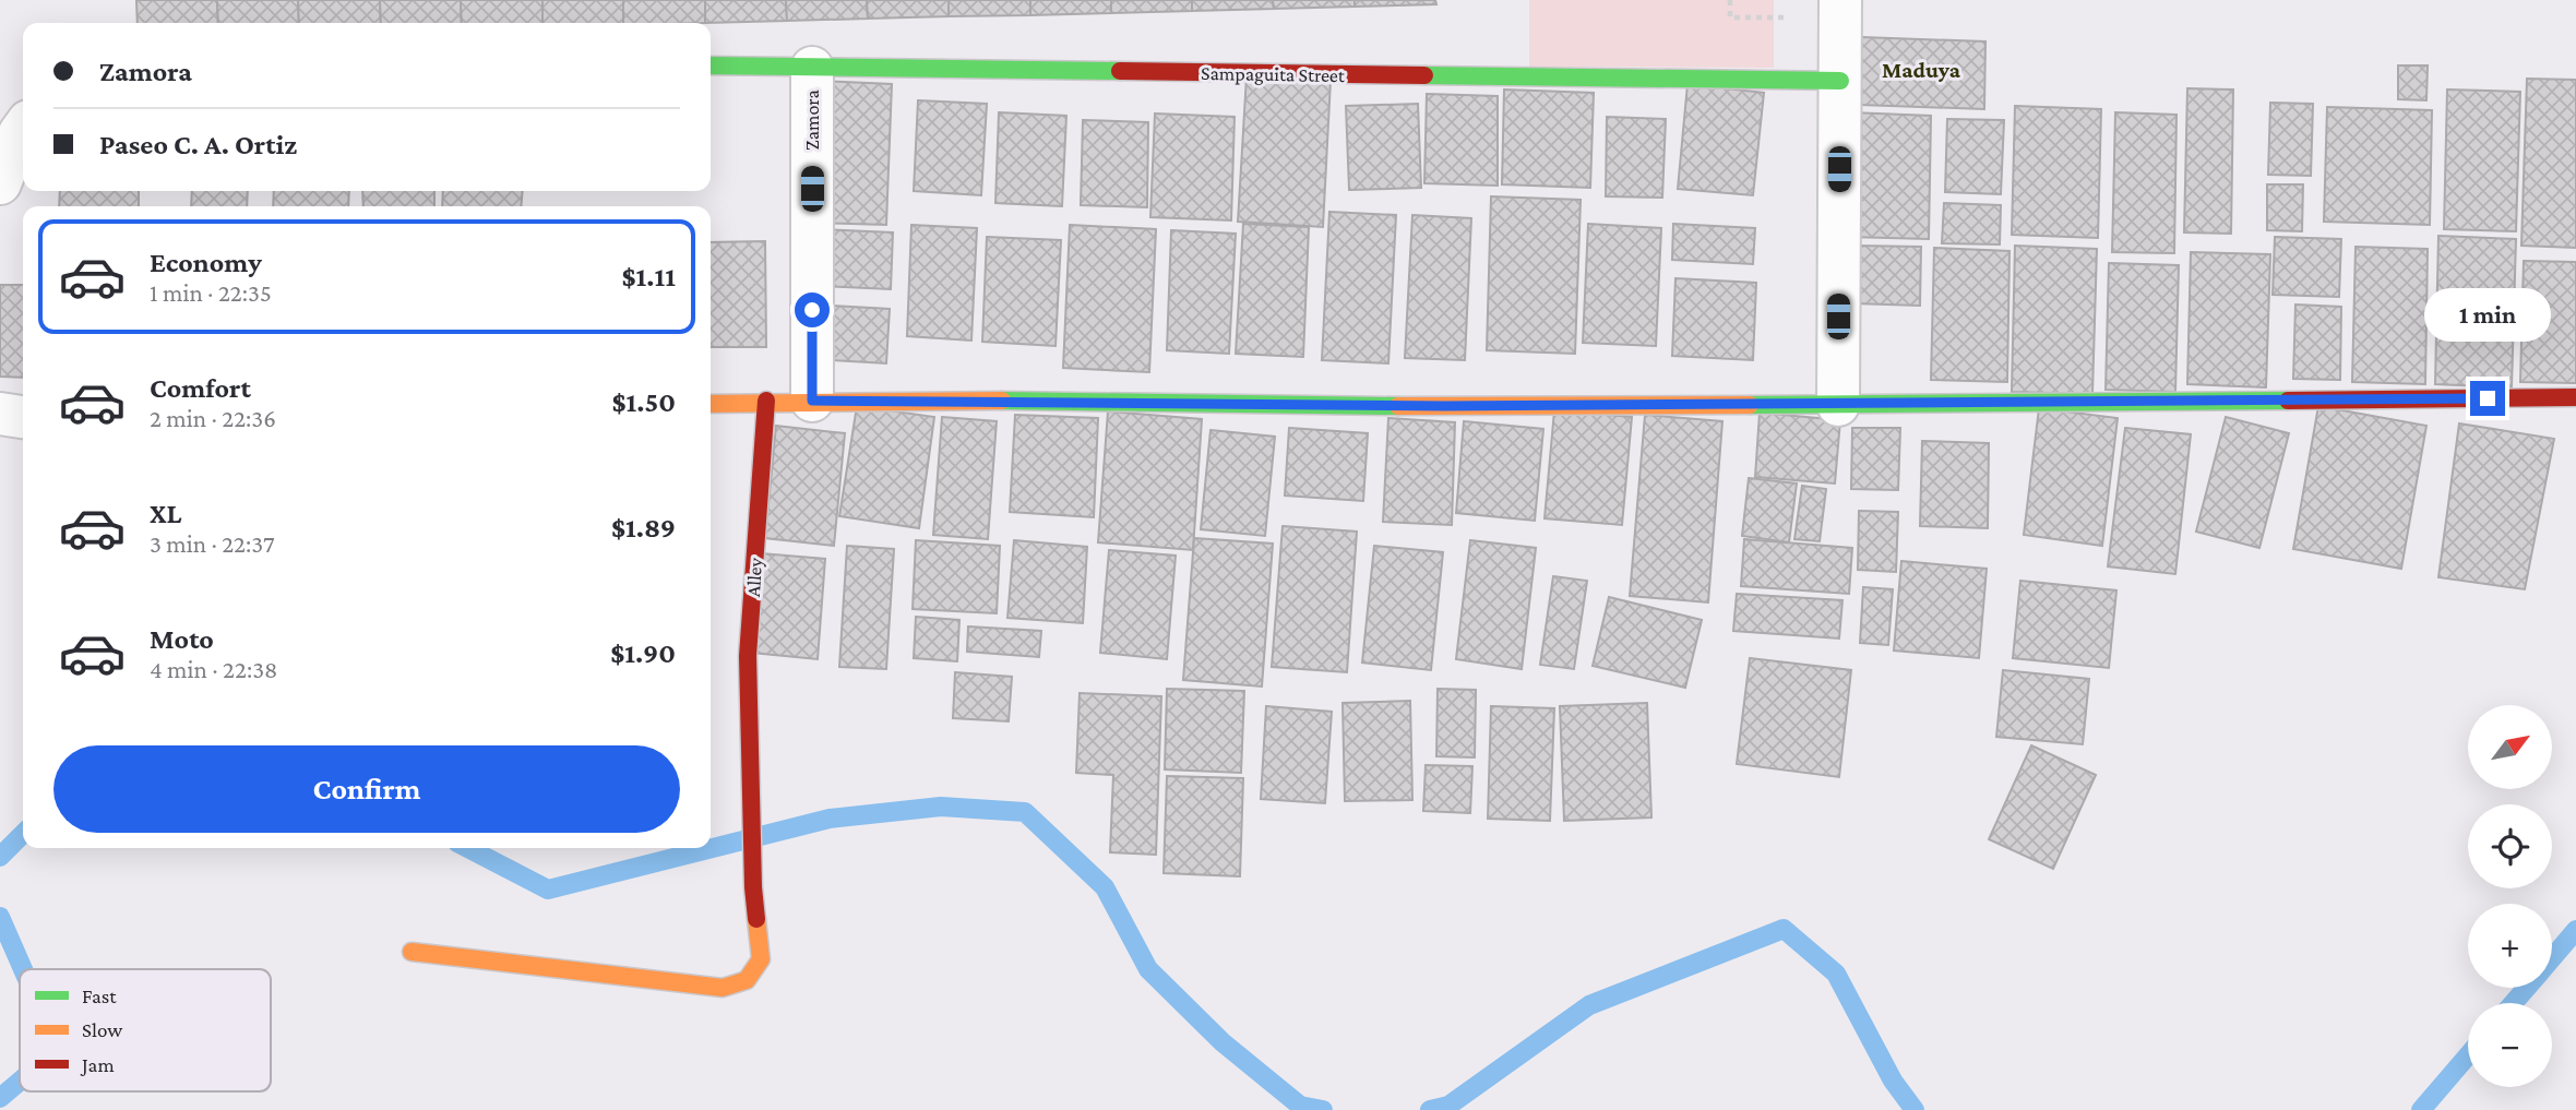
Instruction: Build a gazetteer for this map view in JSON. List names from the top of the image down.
{
  "streets": {
    "street": ["Sampaguita Street", "Zamora", "Alley"]
  },
  "crossings": [
    ["Sampaguita Street", "Zamora"]
  ],
  "districts": ["Maduya"],
  "legend": ["Fast", "Slow", "Jam"],
  "north": "top right",
  "page": {
    "banner": ["Zamora", "Paseo C. A. Ortiz"],
    "list": [
      {
        "name": "Economy",
        "note": "1 min · 22:35",
        "value": "$1.11"
      },
      {
        "name": "Comfort",
        "note": "2 min · 22:36",
        "value": "$1.50"
      },
      {
        "name": "XL",
        "note": "3 min · 22:37",
        "value": "$1.89"
      },
      {
        "name": "Moto",
        "note": "4 min · 22:38",
        "value": "$1.90"
      }
    ],
    "bubble": "1 min",
    "map_buttons": ["+", "−"],
    "buttons": "Confirm"
  }
}
